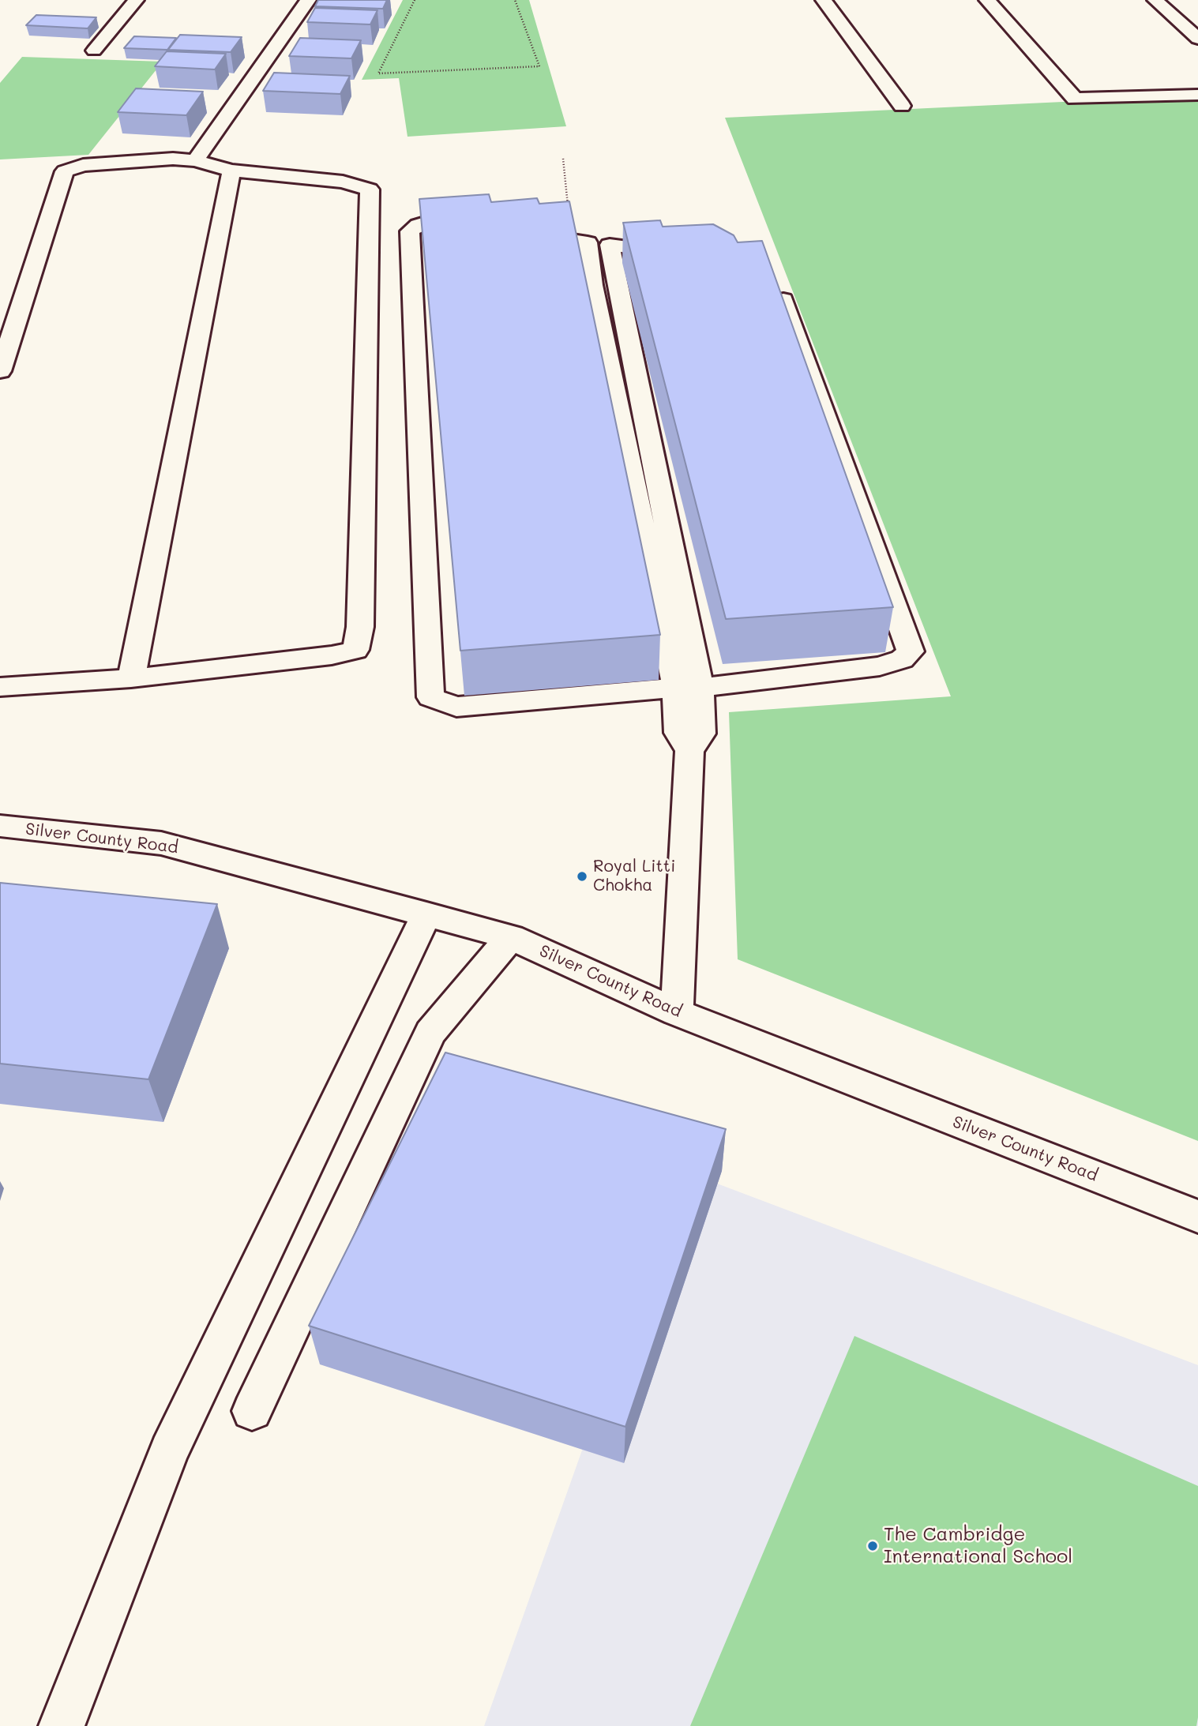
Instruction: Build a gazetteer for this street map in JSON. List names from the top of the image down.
{
  "streets": {
    "street": ["Silver County Road"]
  },
  "places": ["Royal Litti Chokha", "The Cambridge International School"]
}
